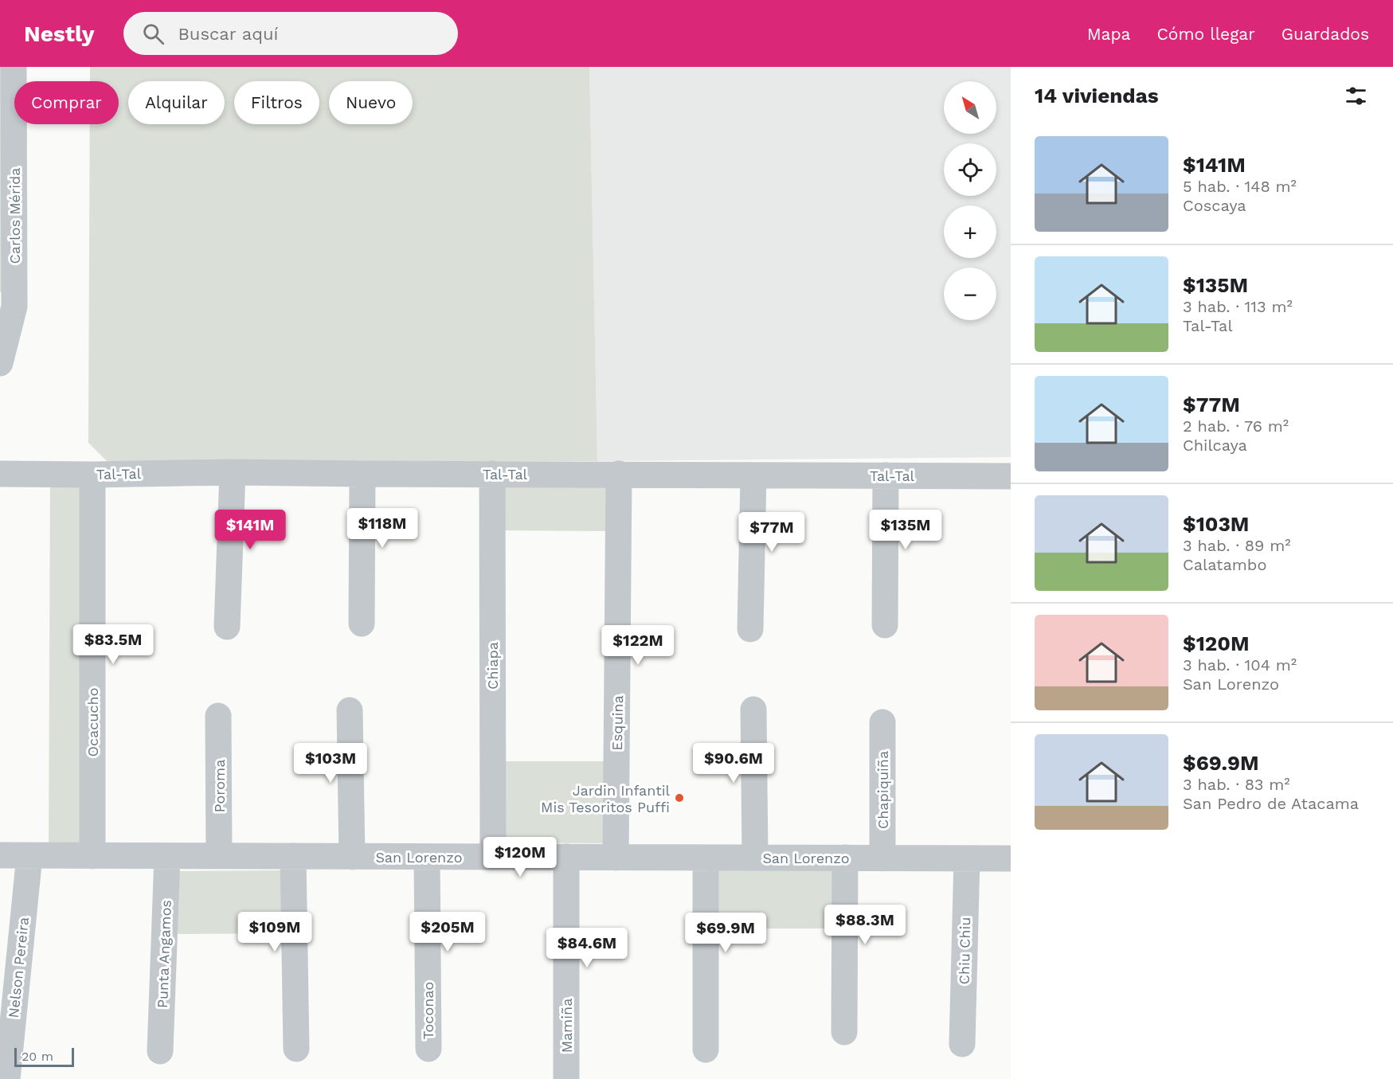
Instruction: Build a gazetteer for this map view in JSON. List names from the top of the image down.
{
  "streets": {
    "street": [
      "Carlos Mérida",
      "Tal-Tal",
      "Chiapa",
      "Ocacucho",
      "Esquina",
      "Poroma",
      "Chapiquiña",
      "San Lorenzo",
      "Chiu Chiu",
      "Punta Angamos",
      "Nelson Pereira",
      "Toconao",
      "Mamiña"
    ]
  },
  "crossings": [
    ["Tal-Tal", "Chiapa"],
    ["Tal-Tal", "Ocacucho"],
    ["Tal-Tal", "Esquina"],
    ["Chiapa", "San Lorenzo"],
    ["Ocacucho", "San Lorenzo"],
    ["Esquina", "San Lorenzo"],
    ["Poroma", "San Lorenzo"],
    ["Chapiquiña", "San Lorenzo"],
    ["San Lorenzo", "Chiu Chiu"],
    ["San Lorenzo", "Punta Angamos"],
    ["San Lorenzo", "Nelson Pereira"],
    ["San Lorenzo", "Toconao"],
    ["San Lorenzo", "Mamiña"]
  ],
  "places": ["Jardin Infantil Mis Tesoritos Puffi"],
  "scale_bar": "20 m",
  "north": "top left",
  "page": {
    "header": "Nestly",
    "search": "Buscar aquí",
    "nav": ["Mapa", "Cómo llegar", "Guardados"],
    "heading": "14 viviendas",
    "map_buttons": ["+", "−"],
    "chip": [
      "Comprar",
      "Alquilar",
      "Filtros",
      "Nuevo"
    ],
    "list": [
      {
        "name": "$141M",
        "note": "5 hab. · 148 m² · Coscaya"
      },
      {
        "name": "$135M",
        "note": "3 hab. · 113 m² · Tal-Tal"
      },
      {
        "name": "$77M",
        "note": "2 hab. · 76 m² · Chilcaya"
      },
      {
        "name": "$103M",
        "note": "3 hab. · 89 m² · Calatambo"
      },
      {
        "name": "$120M",
        "note": "3 hab. · 104 m² · San Lorenzo"
      },
      {
        "name": "$69.9M",
        "note": "3 hab. · 83 m² · San Pedro de Atacama"
      }
    ],
    "price": [
      "$118M",
      "$141M",
      "$135M",
      "$77M",
      "$83.5M",
      "$122M",
      "$103M",
      "$90.6M",
      "$120M",
      "$88.3M",
      "$109M",
      "$205M",
      "$69.9M",
      "$84.6M"
    ],
    "scale": "20 m"
  }
}
